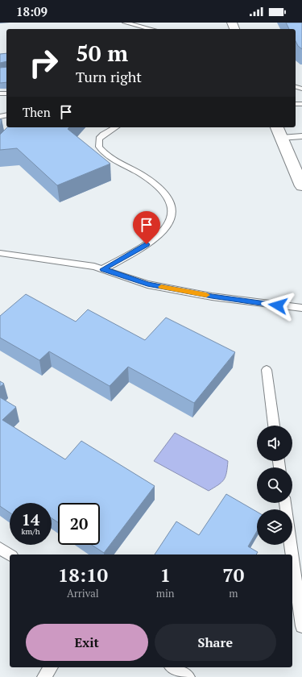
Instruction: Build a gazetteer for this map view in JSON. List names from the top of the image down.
{
  "page": {
    "status": "18:09",
    "turn": ["50 m", "Turn right"],
    "then": "Then",
    "speed": "14 km/h",
    "limit": "20",
    "eta": [
      "18:10",
      "Arrival",
      "1",
      "min",
      "70",
      "m"
    ],
    "buttons": ["Exit", "Share"]
  }
}
